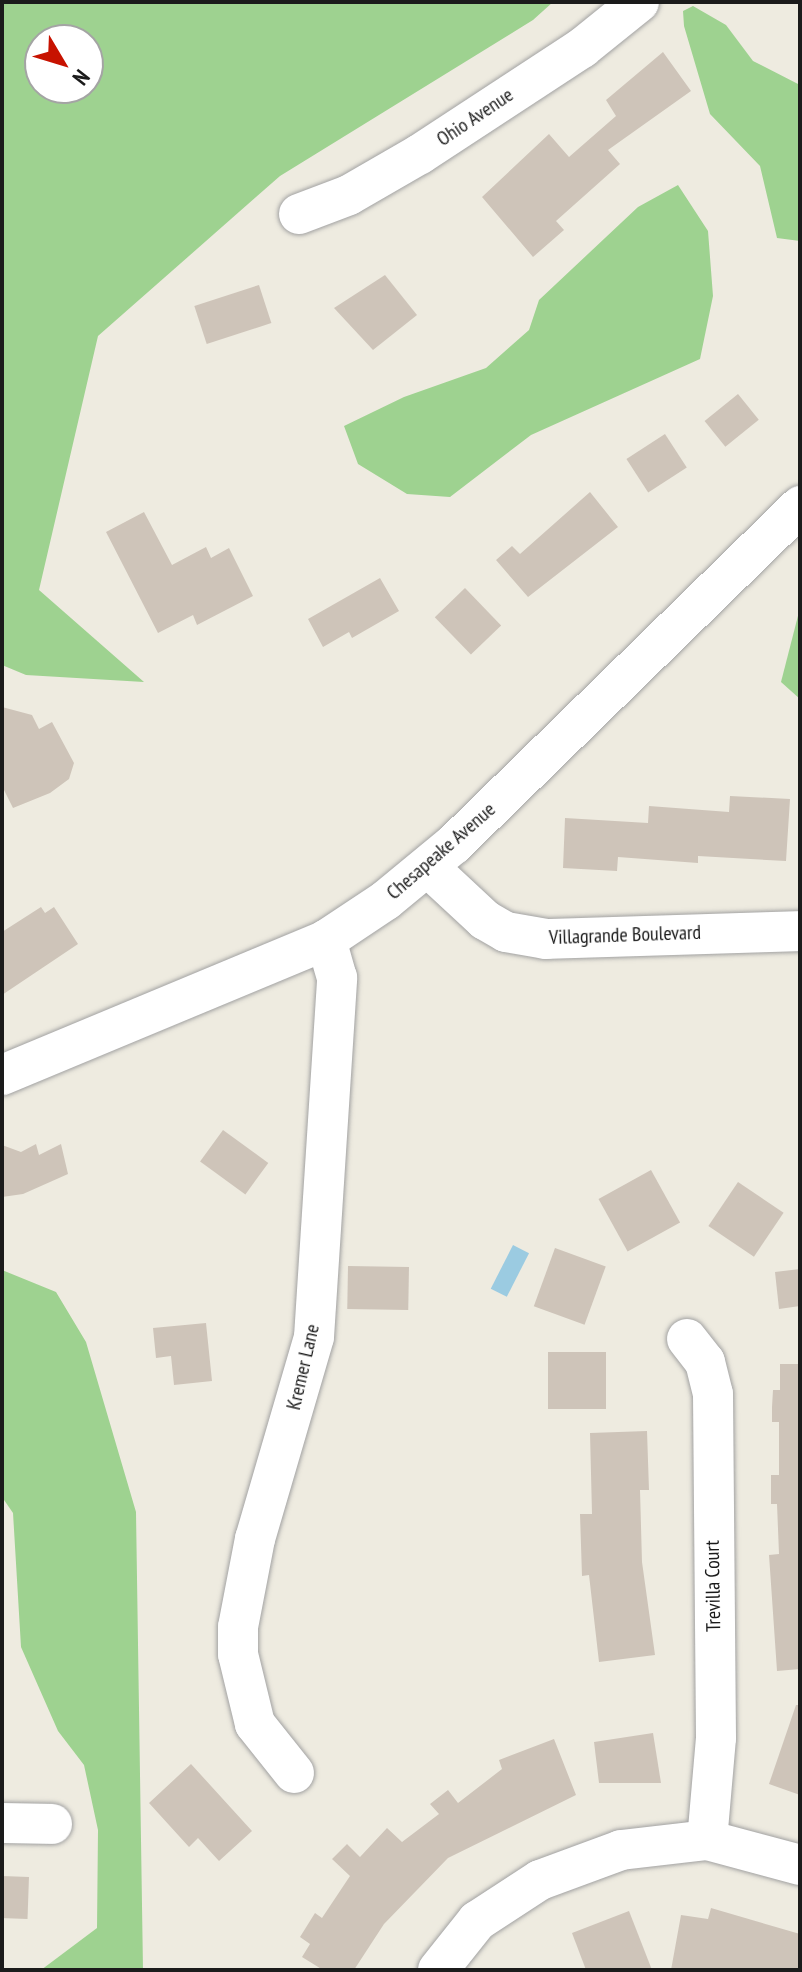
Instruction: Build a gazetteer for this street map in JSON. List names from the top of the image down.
{
  "streets": {
    "street": [
      "Ohio Avenue",
      "Chesapeake Avenue",
      "Villagrande Boulevard",
      "Kremer Lane",
      "Trevilla Court"
    ]
  },
  "crossings": [
    ["Chesapeake Avenue", "Villagrande Boulevard"],
    ["Chesapeake Avenue", "Kremer Lane"]
  ],
  "north": "bottom right"
}
